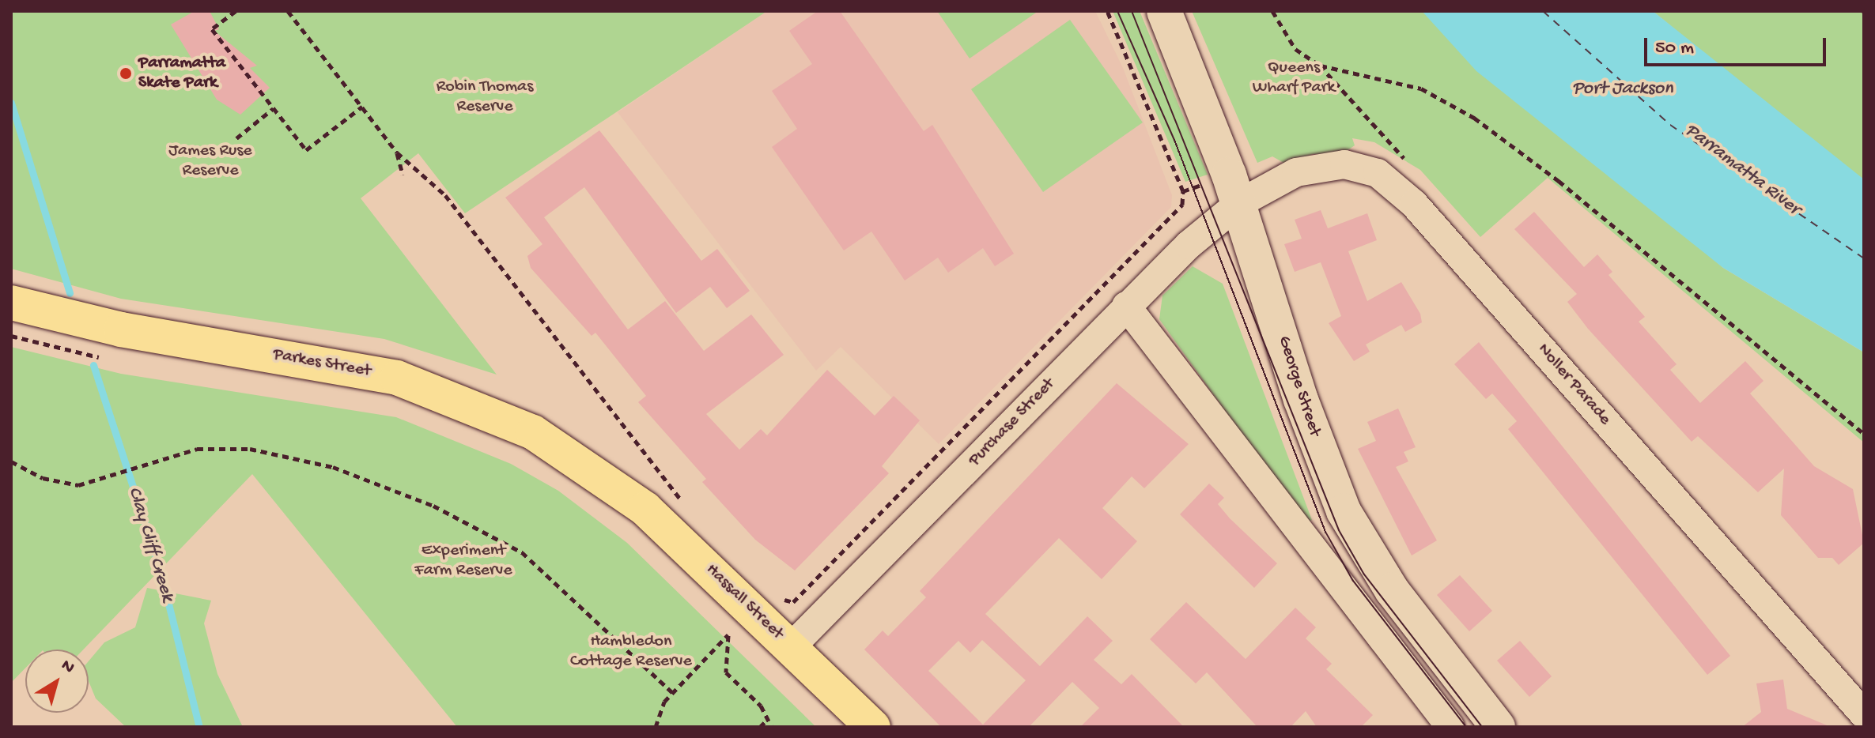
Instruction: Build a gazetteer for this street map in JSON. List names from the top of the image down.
{
  "streets": {
    "main road": ["Parkes Street", "Hassall Street"],
    "street": ["Noller Parade", "George Street", "Purchase Street"]
  },
  "crossings": [
    ["Parkes Street", "Hassall Street"],
    ["Noller Parade", "George Street"],
    ["Noller Parade", "Purchase Street"],
    ["George Street", "Purchase Street"],
    ["Purchase Street", "Hassall Street"]
  ],
  "water": ["Port Jackson", "Parramatta River", "Clay Cliff Creek"],
  "parks": [
    "Queens Wharf Park",
    "Robin Thomas Reserve",
    "James Ruse Reserve",
    "Experiment Farm Reserve",
    "Hambledon Cottage Reserve"
  ],
  "places": ["Parramatta Skate Park"],
  "scale_bar": "50 m",
  "north": "top right"
}
